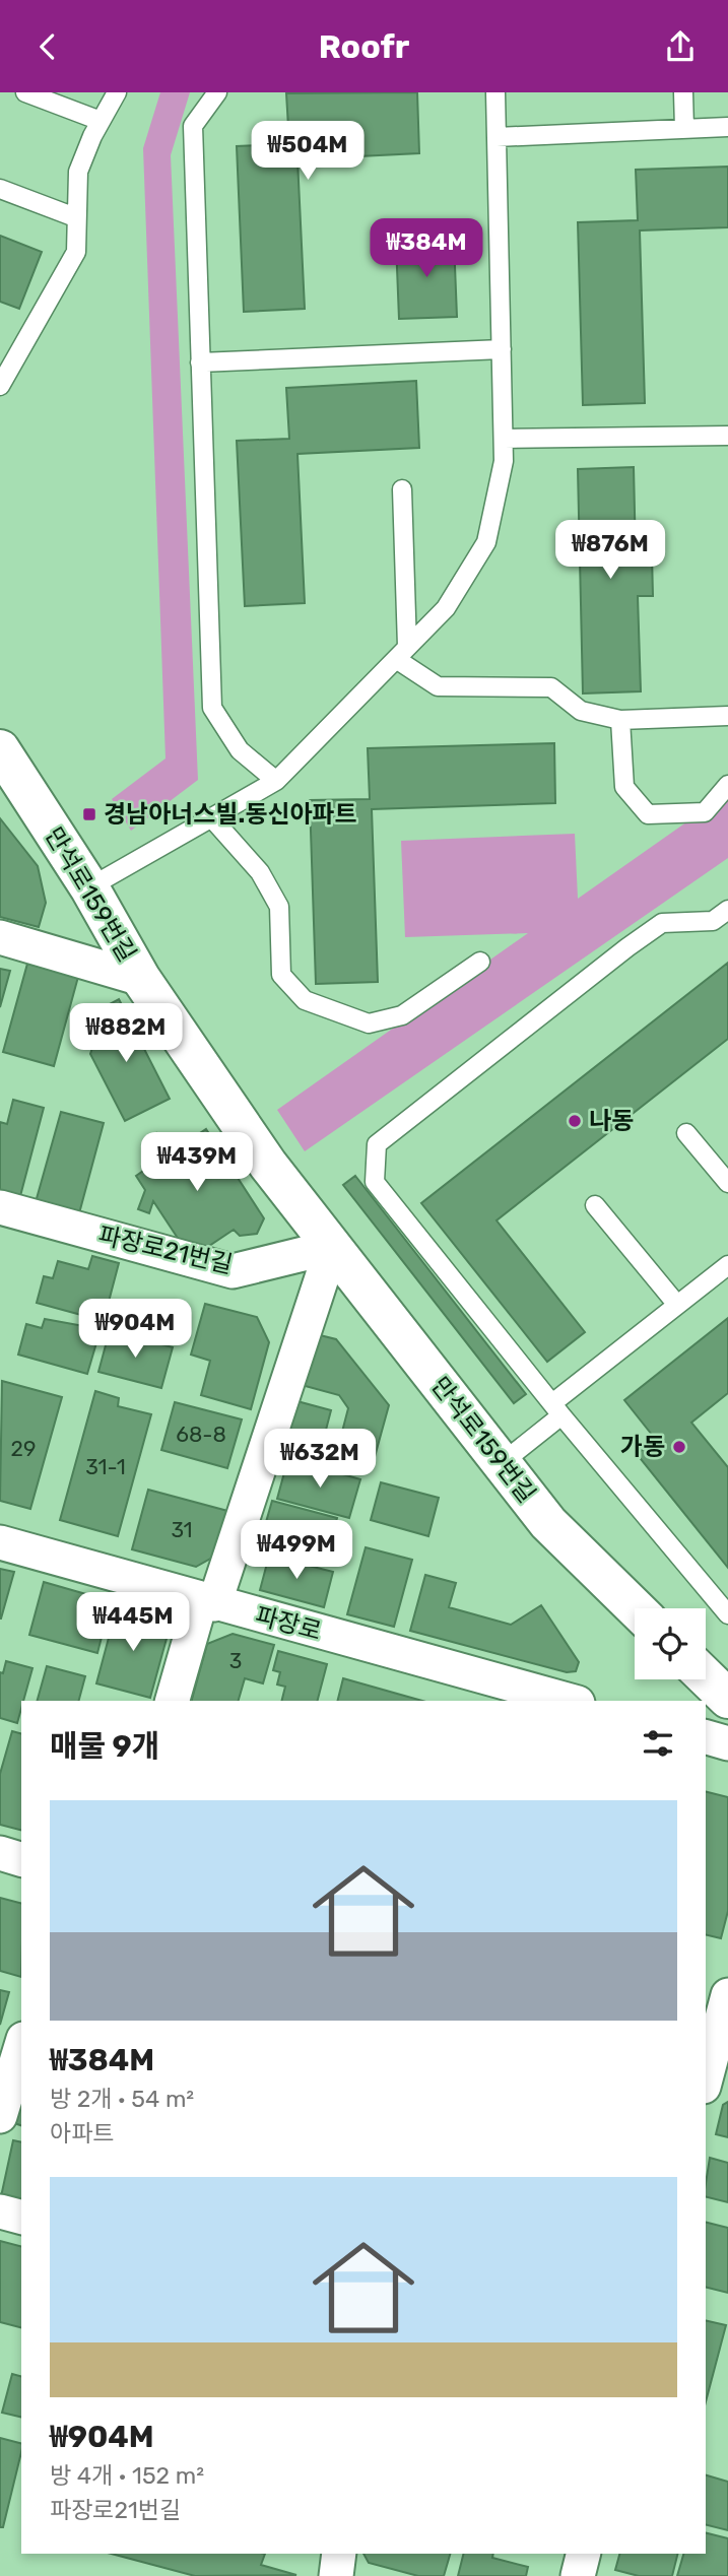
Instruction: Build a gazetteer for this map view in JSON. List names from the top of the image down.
{
  "streets": {
    "street": ["만석로159번길", "파장로21번길", "파장로"]
  },
  "crossings": [
    ["만석로159번길", "파장로21번길"]
  ],
  "places": {
    "transit": ["경남아너스빌.동신아파트"],
    "other": ["나동", "가동"]
  },
  "house_numbers": [
    "68-8",
    "29",
    "31-1",
    "31",
    "3"
  ],
  "page": {
    "header": "Roofr",
    "price": [
      "₩504M",
      "₩384M",
      "₩876M",
      "₩882M",
      "₩439M",
      "₩904M",
      "₩632M",
      "₩499M",
      "₩445M"
    ],
    "heading": "매물 9개",
    "list": [
      {
        "name": "₩384M",
        "note": "방 2개 · 54 m² · 아파트"
      },
      {
        "name": "₩904M",
        "note": "방 4개 · 152 m² · 파장로21번길"
      }
    ]
  }
}
